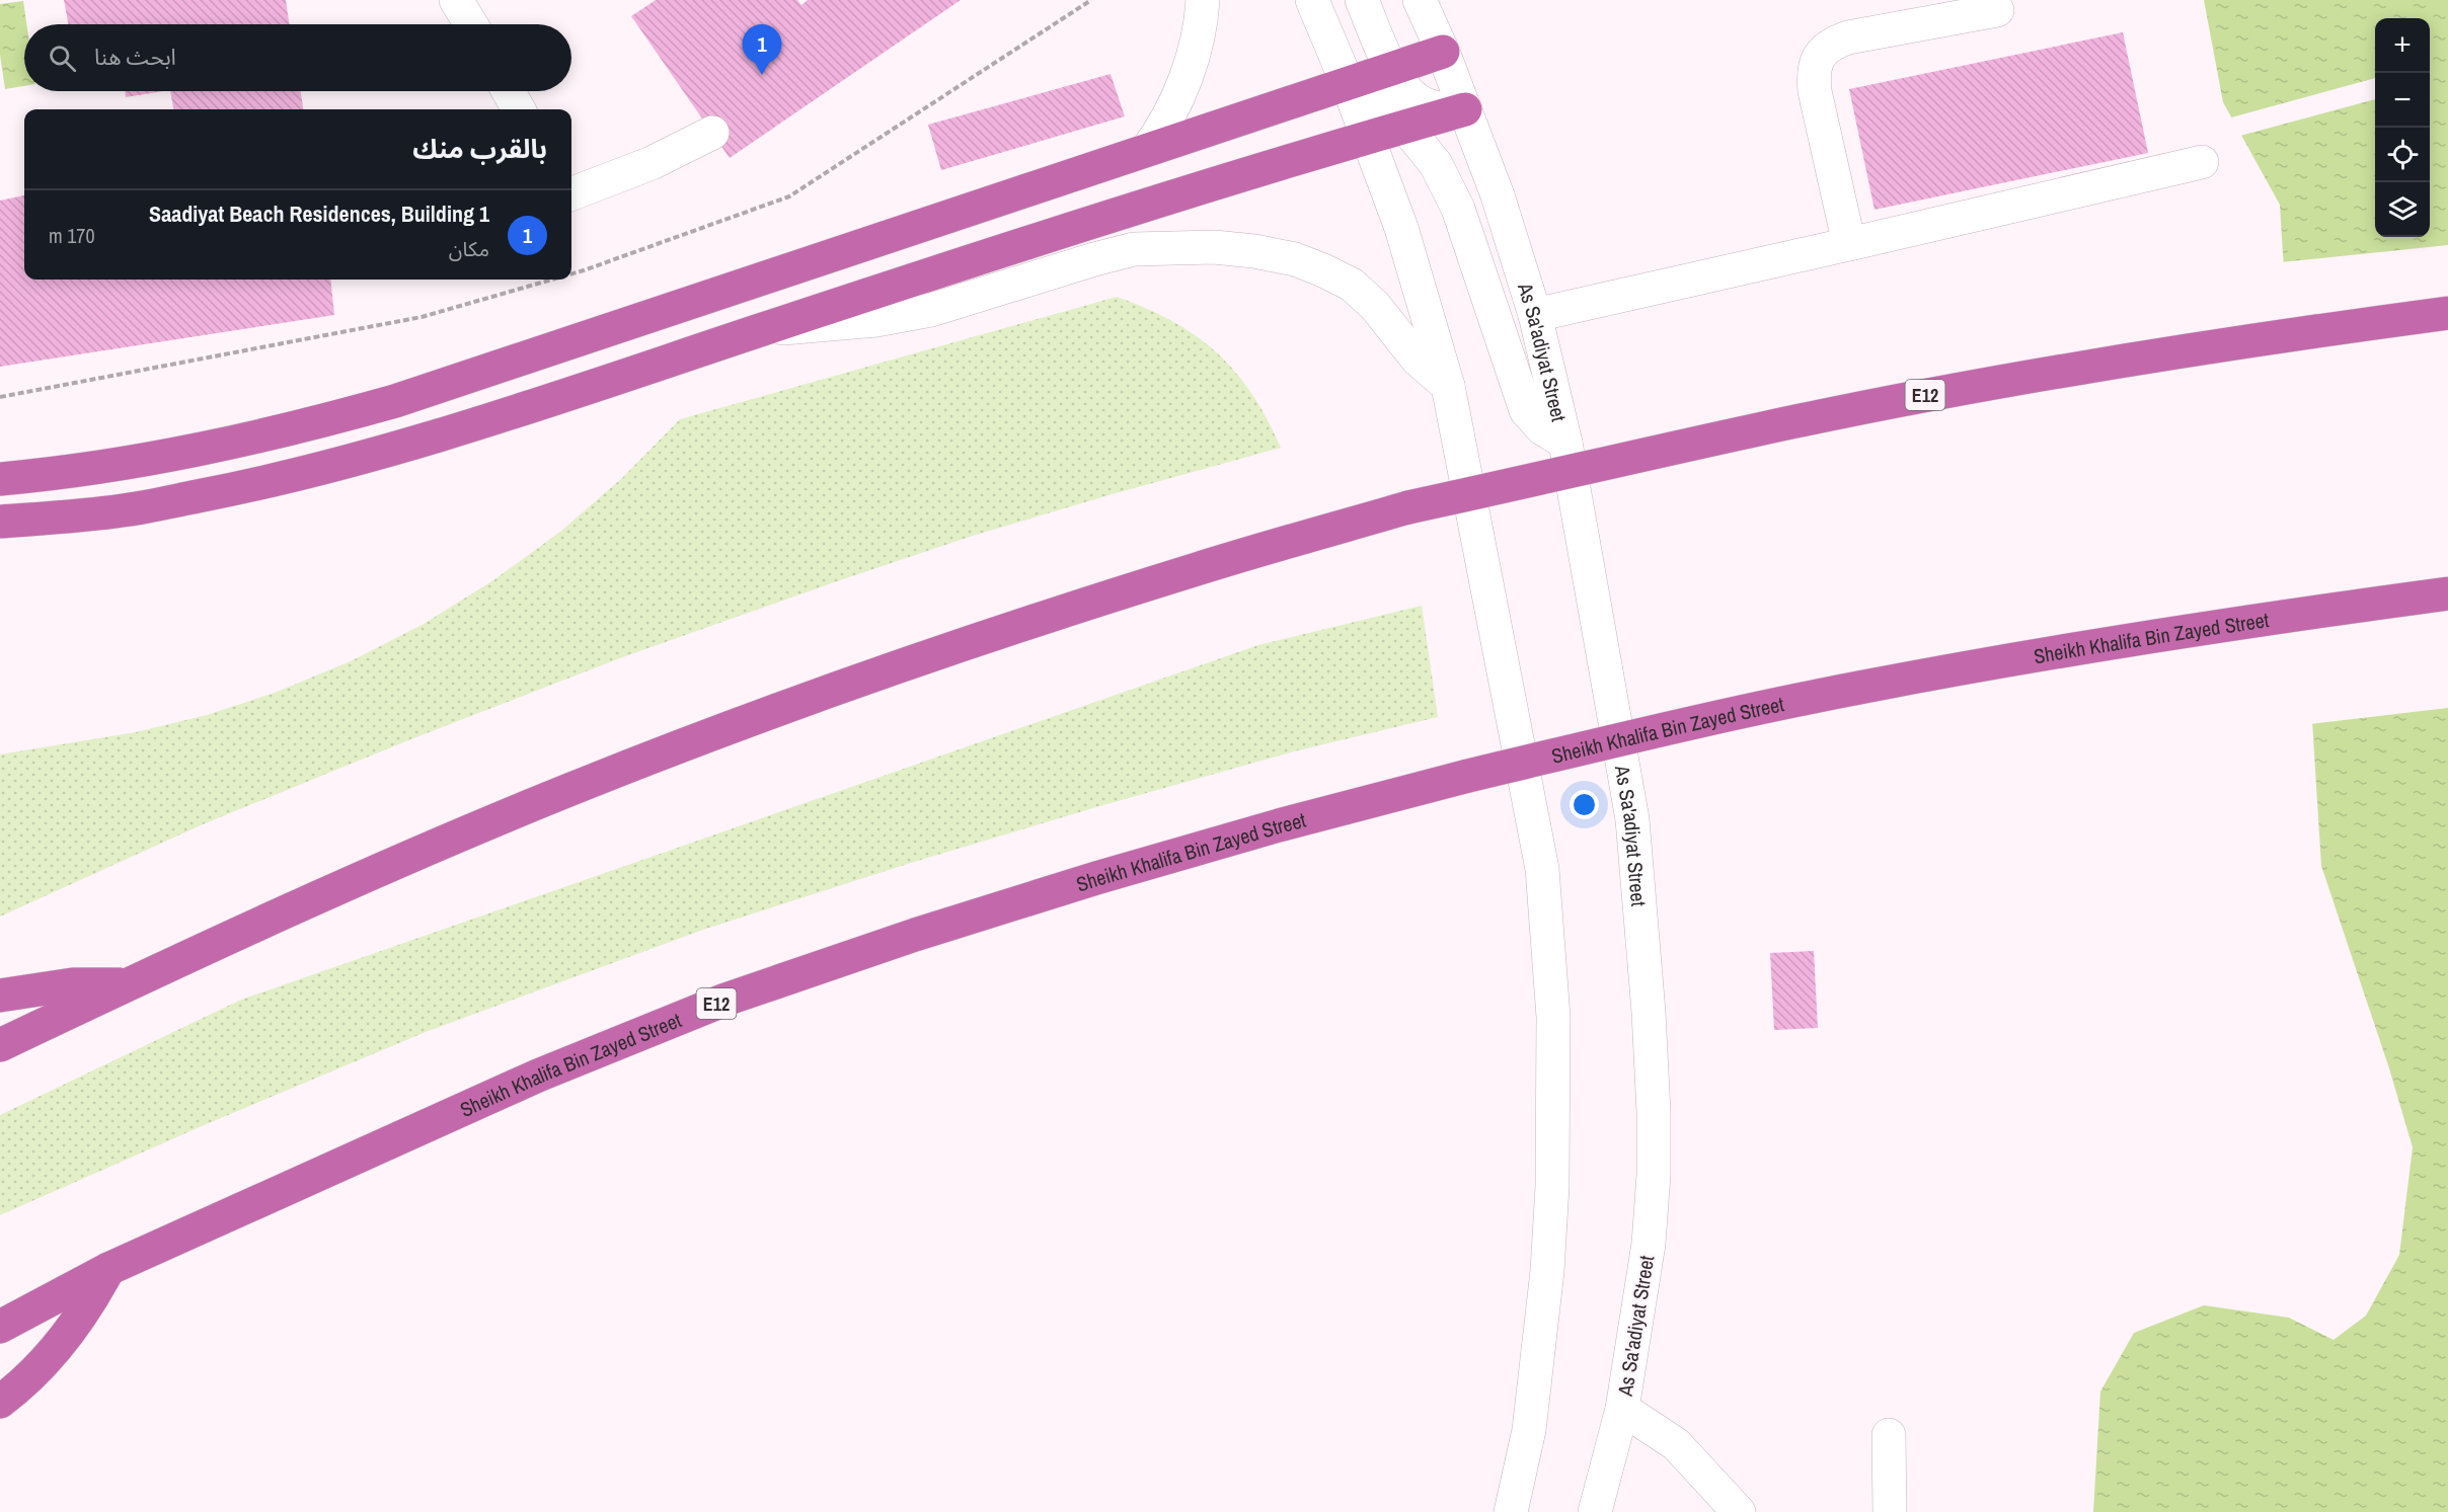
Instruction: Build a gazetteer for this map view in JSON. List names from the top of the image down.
{
  "streets": {
    "highway": ["E12", "Sheikh Khalifa Bin Zayed Street"],
    "street": ["As Sa'adiyat Street"]
  },
  "page": {
    "map_buttons": ["+", "−"],
    "pins": "1",
    "search": "ابحث هنا",
    "heading": "بالقرب منك",
    "list": [
      {
        "mark": "1",
        "name": "Saadiyat Beach Residences, Building 1",
        "note": "مكان",
        "value": "170 m"
      }
    ]
  }
}
